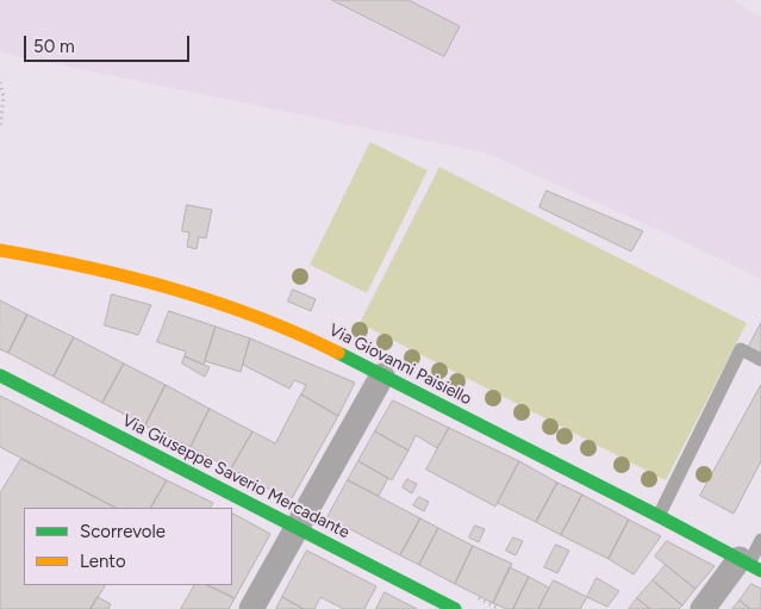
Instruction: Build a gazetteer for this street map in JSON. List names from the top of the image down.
{
  "streets": {
    "street": ["Via Giovanni Paisiello", "Via Giuseppe Saverio Mercadante"]
  },
  "legend": ["Scorrevole", "Lento"],
  "scale_bar": "50 m"
}
